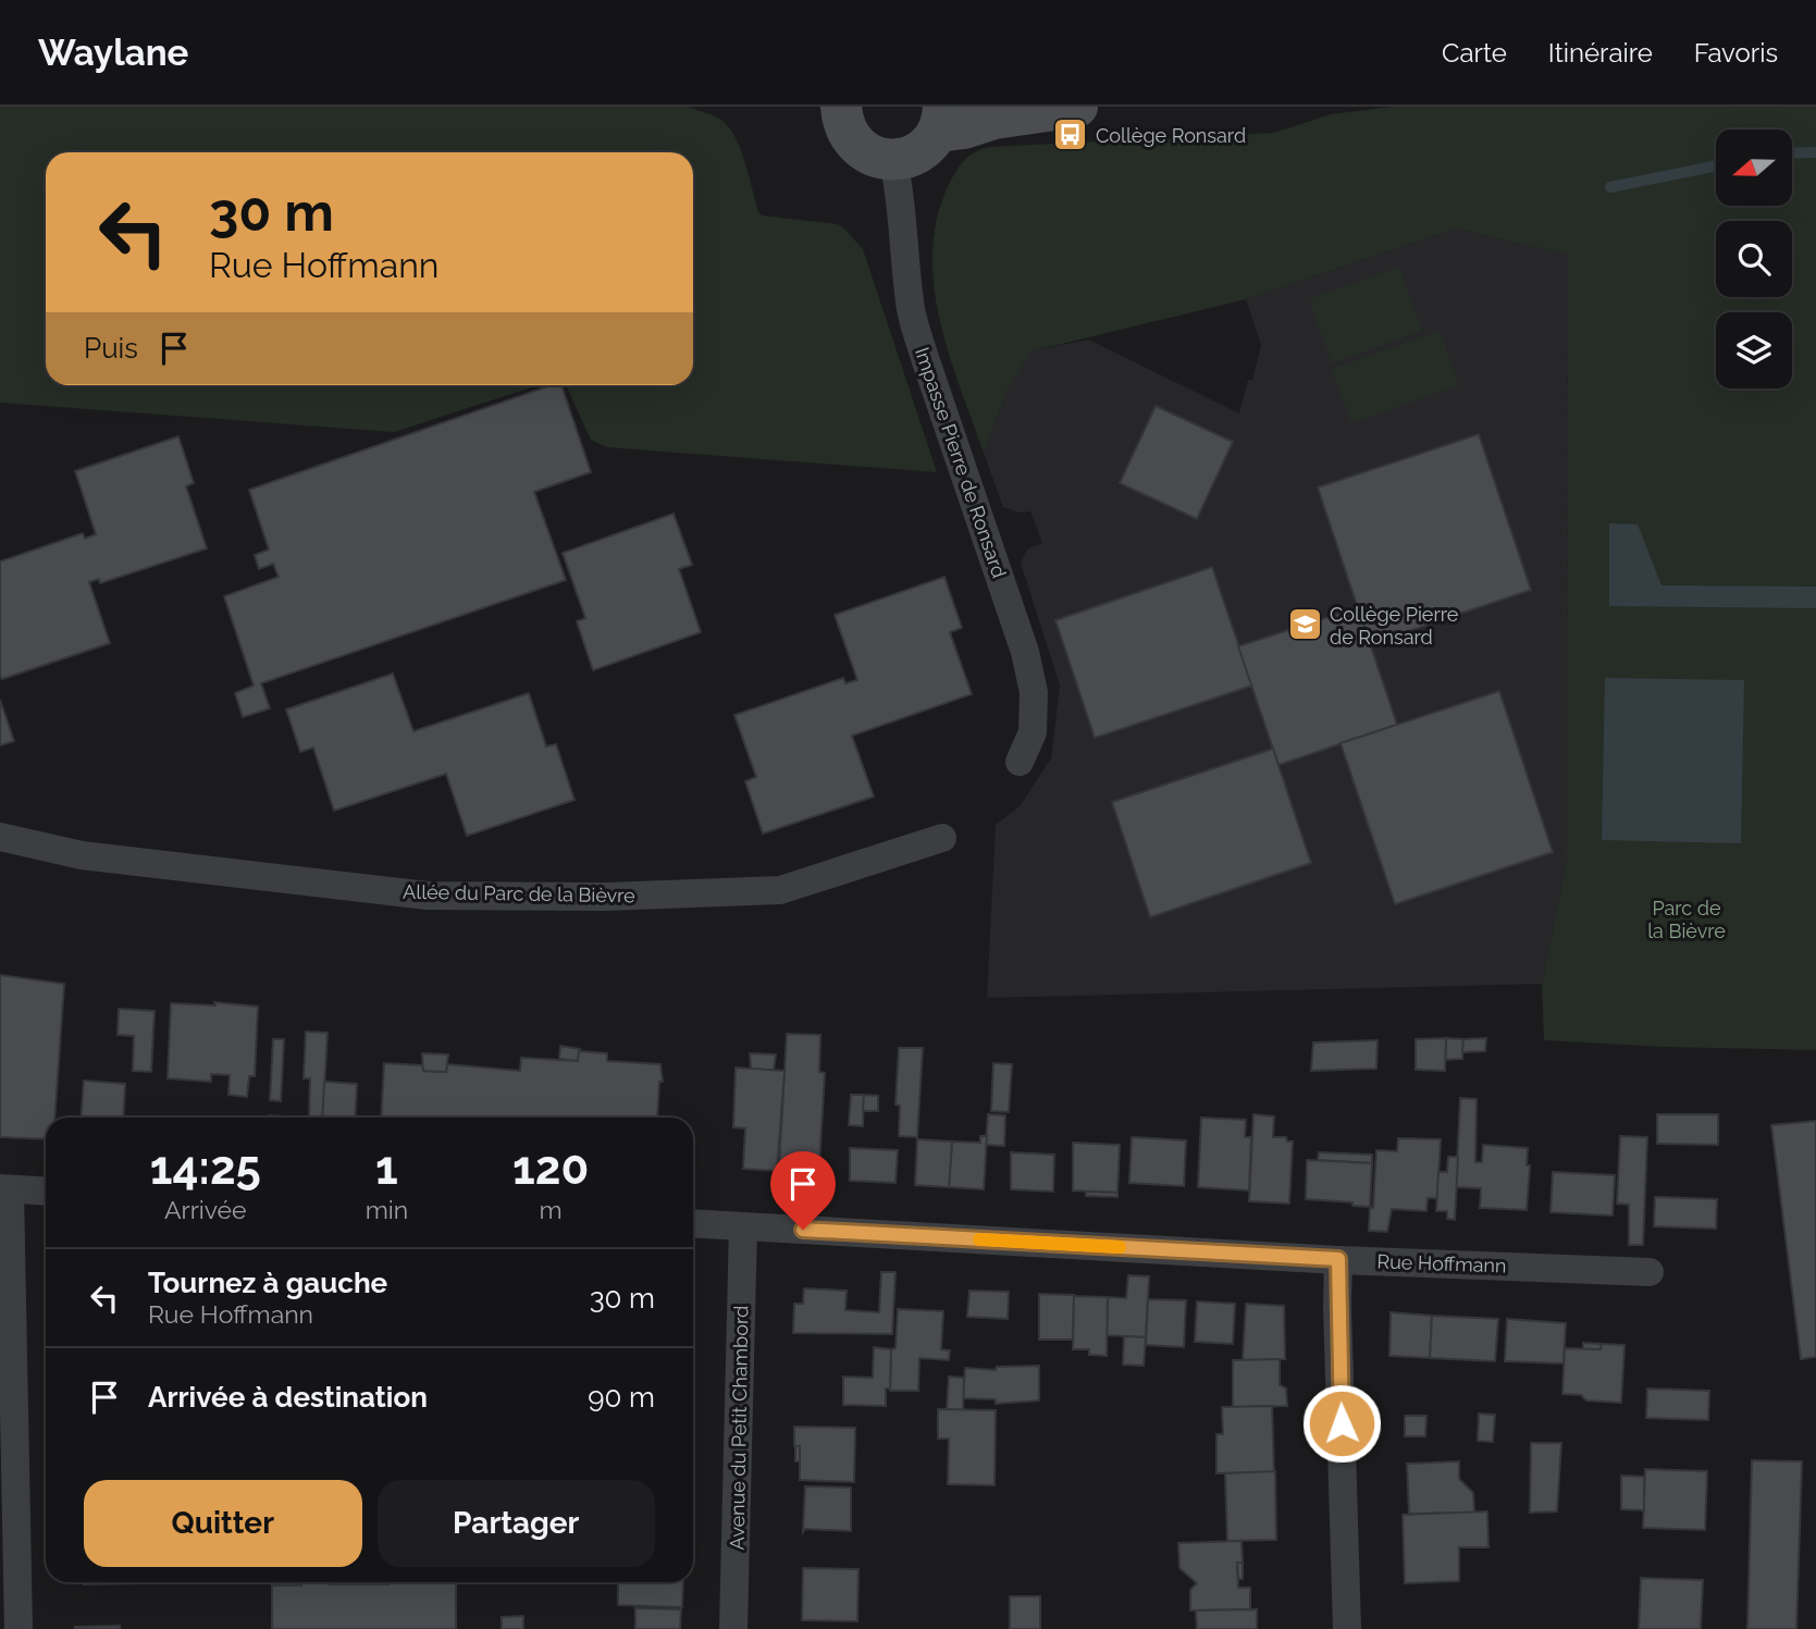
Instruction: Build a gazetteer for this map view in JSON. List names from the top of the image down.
{
  "streets": {
    "street": [
      "Impasse Pierre de Ronsard",
      "Allée du Parc de la Bièvre",
      "Rue Hoffmann",
      "Avenue du Petit Chambord"
    ]
  },
  "crossings": [
    ["Rue Hoffmann", "Avenue du Petit Chambord"]
  ],
  "parks": ["Parc de la Bièvre"],
  "places": {
    "bus stop": ["Collège Ronsard"],
    "school or university": ["Collège Pierre de Ronsard"]
  },
  "north": "left",
  "page": {
    "header": "Waylane",
    "nav": ["Carte", "Itinéraire", "Favoris"],
    "turn": ["30 m", "Rue Hoffmann"],
    "then": "Puis",
    "eta": [
      "14:25",
      "Arrivée",
      "1",
      "min",
      "120",
      "m"
    ],
    "list": [
      {
        "name": "Tournez à gauche",
        "note": "Rue Hoffmann",
        "value": "30 m"
      },
      {
        "name": "Arrivée à destination",
        "value": "90 m"
      }
    ],
    "buttons": ["Quitter", "Partager"]
  }
}
